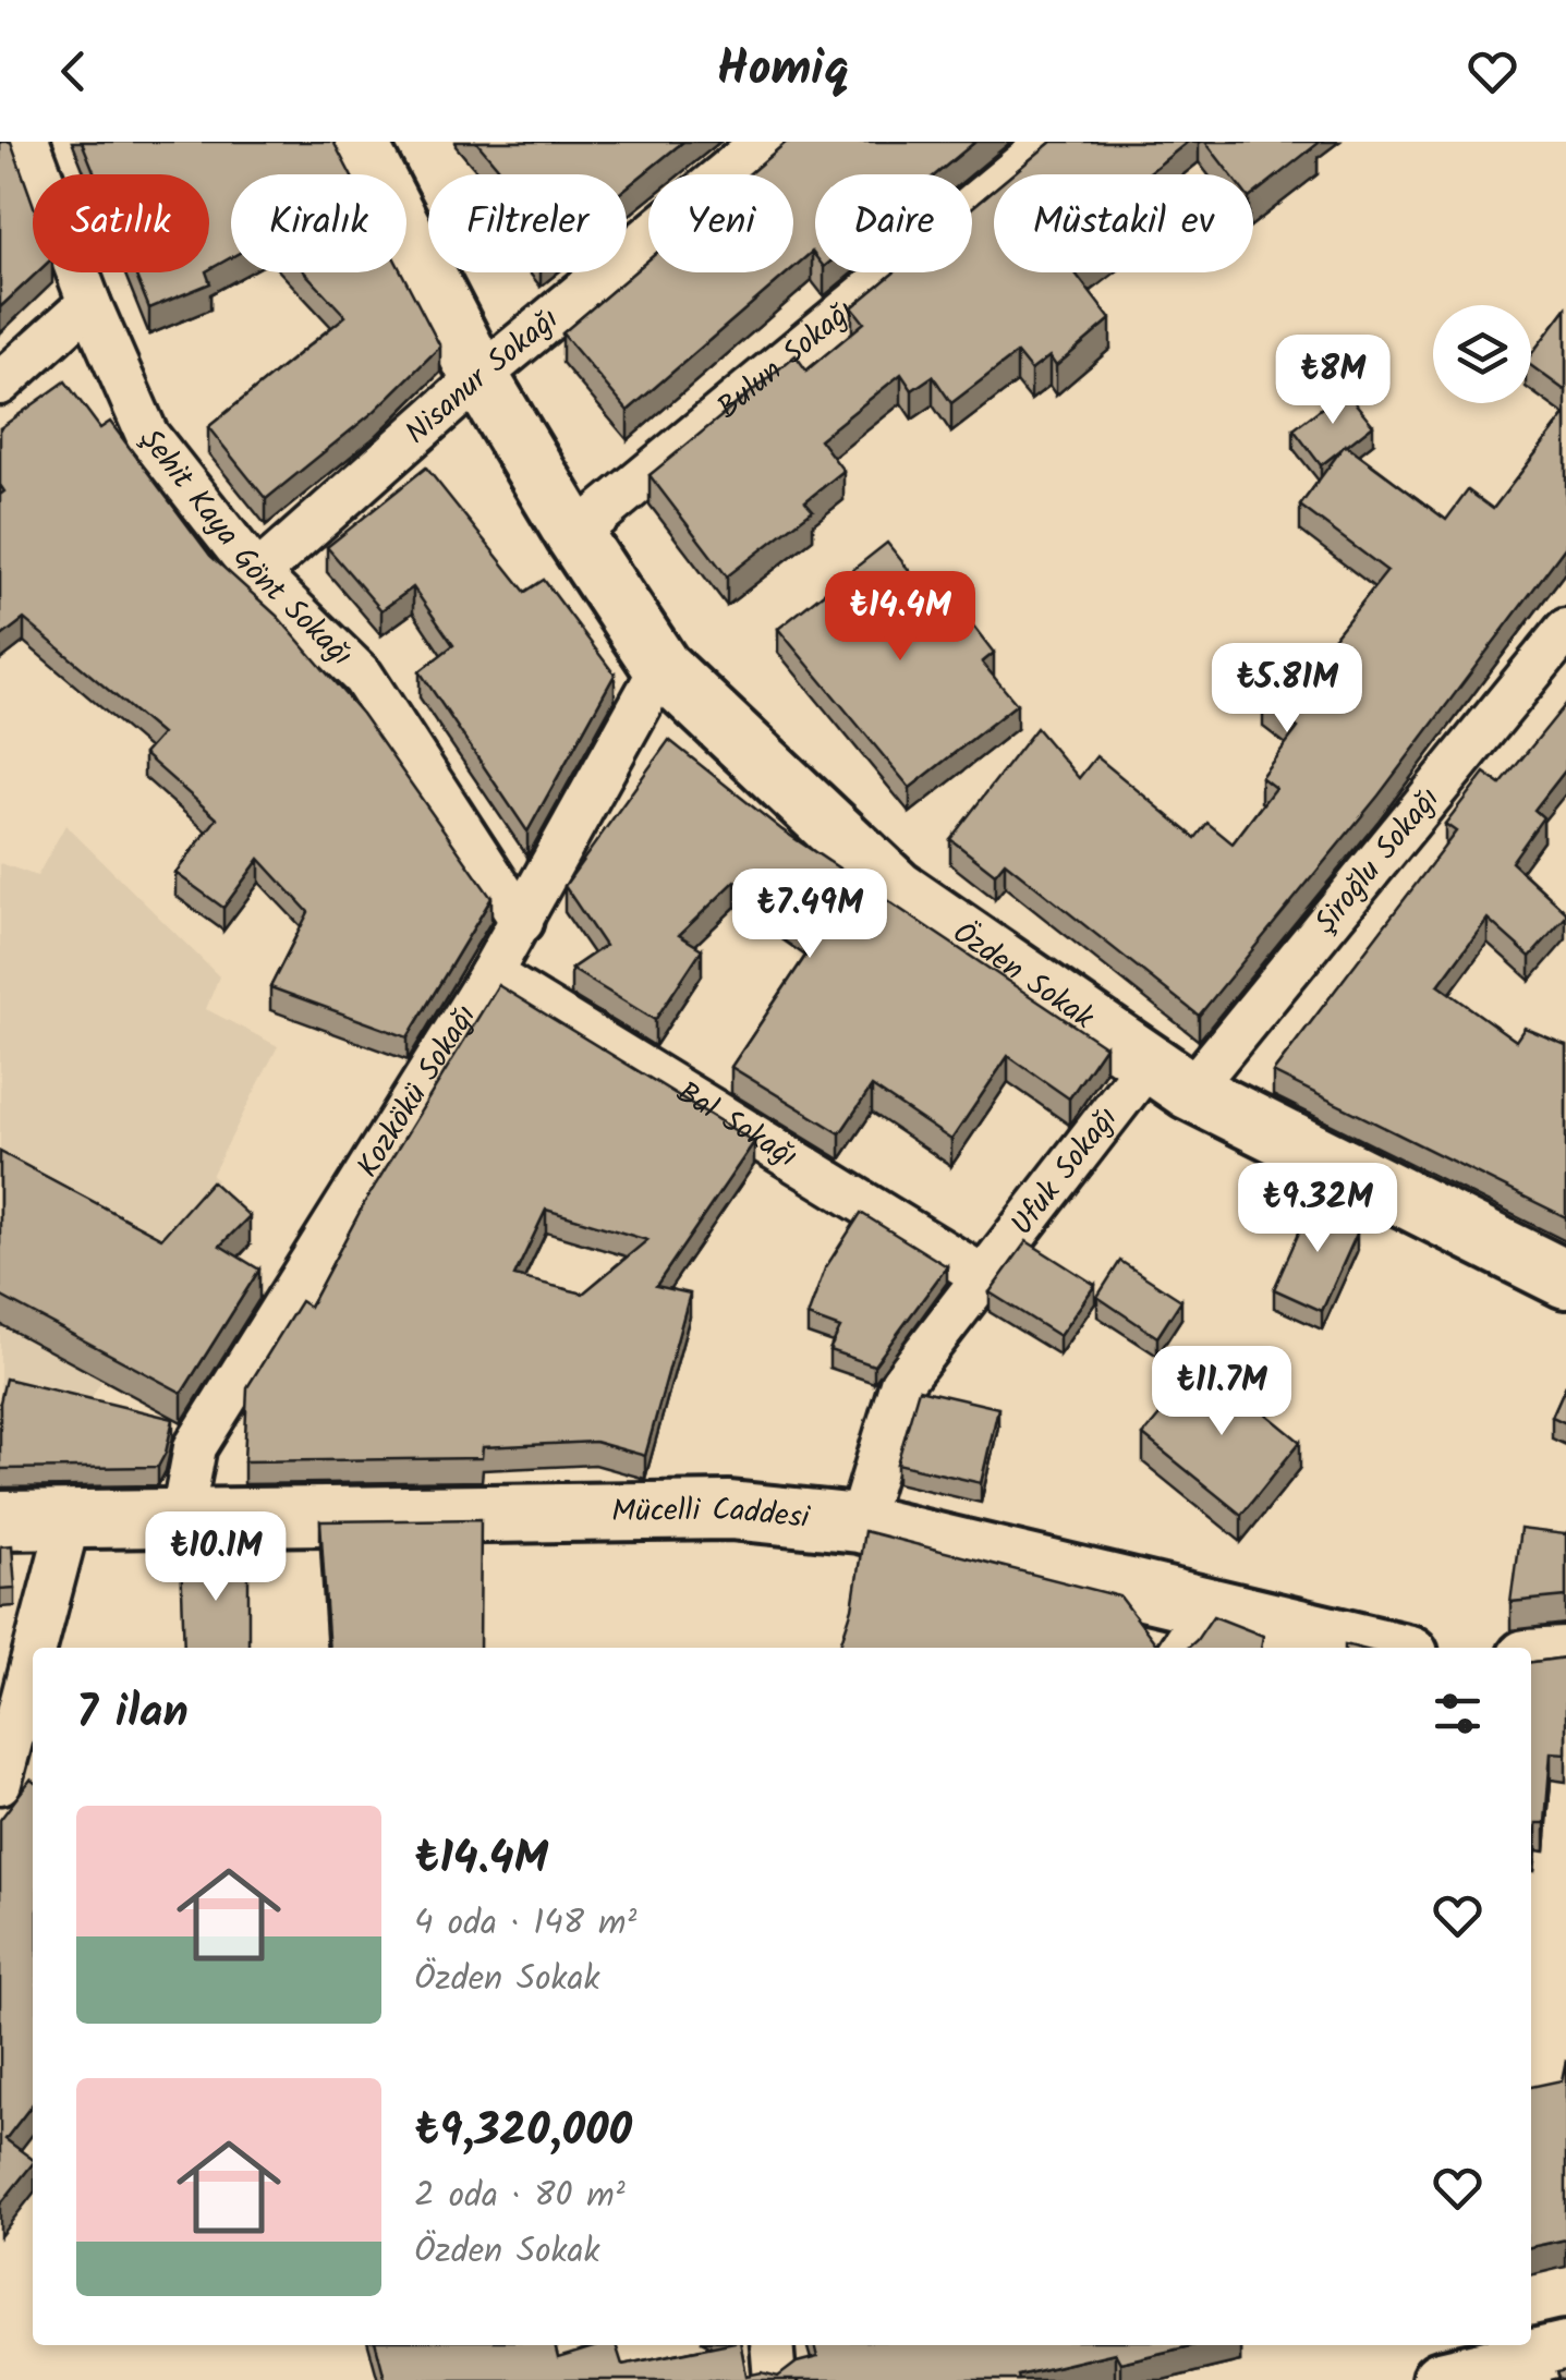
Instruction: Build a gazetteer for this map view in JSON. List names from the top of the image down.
{
  "streets": {
    "main road": ["Özden Sokak", "Mücelli Caddesi"],
    "street": [
      "Bulun Sokağı",
      "Nisanur Sokağı",
      "Şehit Kaya Gönt Sokağı",
      "Şiroğlu Sokağı",
      "Kozkökü Sokağı",
      "Bal Sokağı",
      "Ufuk Sokağı"
    ]
  },
  "crossings": [
    ["Bulun Sokağı", "Özden Sokak"],
    ["Nisanur Sokağı", "Şehit Kaya Gönt Sokağı"],
    ["Nisanur Sokağı", "Özden Sokak"],
    ["Şehit Kaya Gönt Sokağı", "Kozkökü Sokağı"],
    ["Şiroğlu Sokağı", "Özden Sokak"],
    ["Şiroğlu Sokağı", "Ufuk Sokağı"],
    ["Özden Sokak", "Kozkökü Sokağı"],
    ["Özden Sokak", "Ufuk Sokağı"],
    ["Kozkökü Sokağı", "Bal Sokağı"],
    ["Kozkökü Sokağı", "Mücelli Caddesi"],
    ["Bal Sokağı", "Ufuk Sokağı"],
    ["Ufuk Sokağı", "Mücelli Caddesi"]
  ],
  "page": {
    "header": "Homiq",
    "chip": [
      "Satılık",
      "Kiralık",
      "Filtreler",
      "Yeni",
      "Daire",
      "Müstakil ev"
    ],
    "price": [
      "₺8M",
      "₺14.4M",
      "₺5.81M",
      "₺7.49M",
      "₺9.32M",
      "₺11.7M",
      "₺10.1M"
    ],
    "heading": "7 ilan",
    "list": [
      {
        "name": "₺14.4M",
        "note": "4 oda · 148 m² · Özden Sokak"
      },
      {
        "name": "₺9,320,000",
        "note": "2 oda · 80 m² · Özden Sokak"
      }
    ]
  }
}
